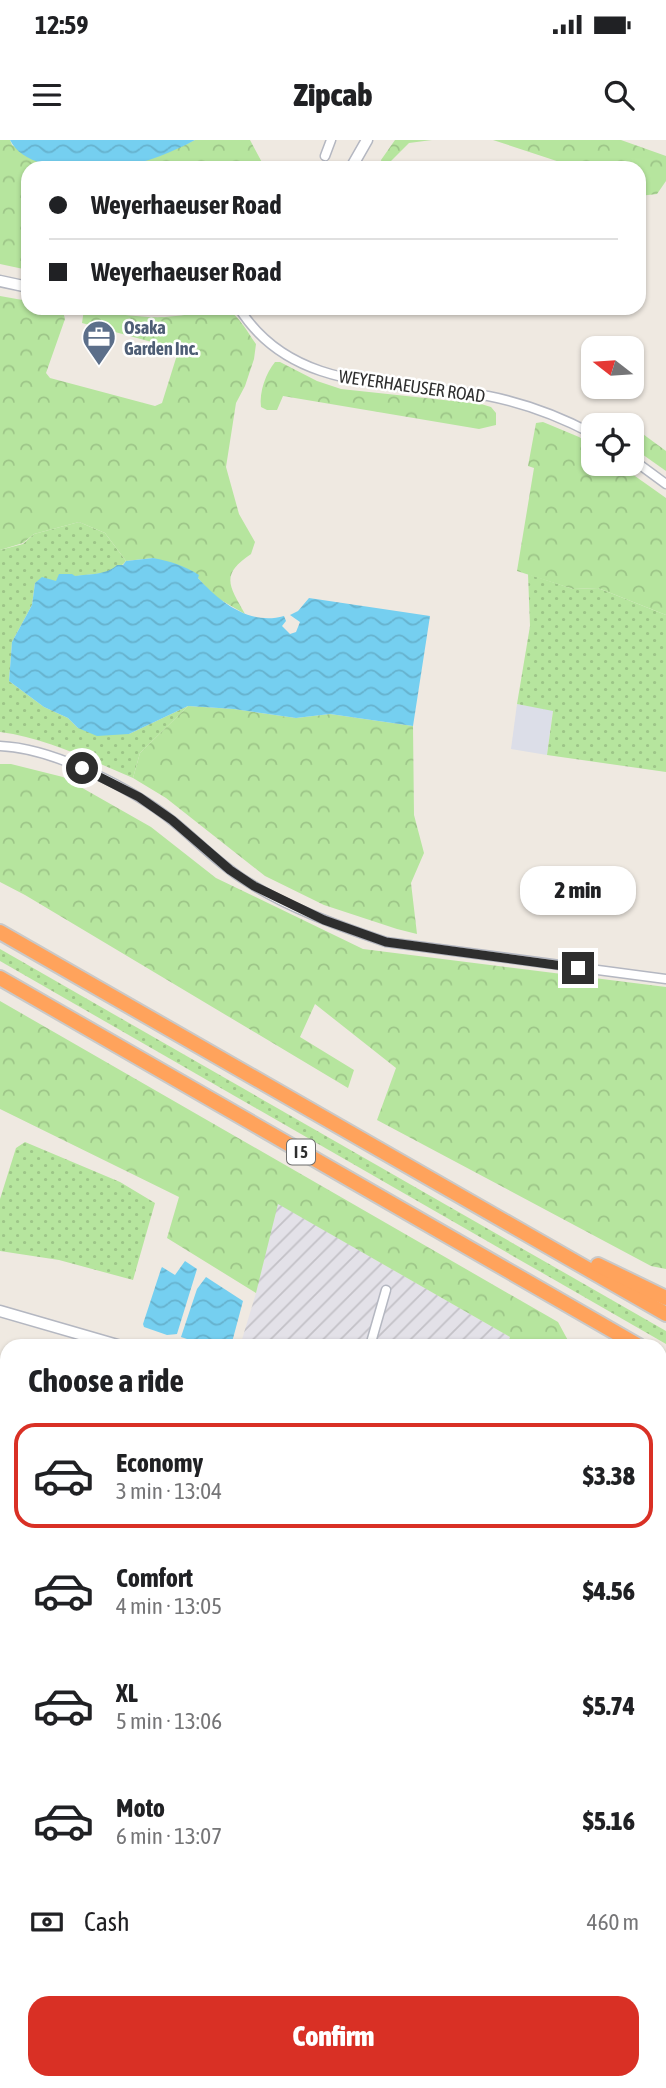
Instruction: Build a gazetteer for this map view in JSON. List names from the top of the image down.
{
  "streets": {
    "highway": ["I 5"],
    "street": ["WEYERHAEUSER ROAD"]
  },
  "places": {
    "office": ["Osaka Garden Inc."]
  },
  "north": "left",
  "page": {
    "status": "12:59",
    "header": "Zipcab",
    "banner": ["Weyerhaeuser Road", "Weyerhaeuser Road"],
    "bubble": "2 min",
    "heading": "Choose a ride",
    "list": [
      {
        "name": "Economy",
        "note": "3 min · 13:04",
        "value": "$3.38"
      },
      {
        "name": "Comfort",
        "note": "4 min · 13:05",
        "value": "$4.56"
      },
      {
        "name": "XL",
        "note": "5 min · 13:06",
        "value": "$5.74"
      },
      {
        "name": "Moto",
        "note": "6 min · 13:07",
        "value": "$5.16"
      }
    ],
    "pay": ["Cash", "460 m"],
    "buttons": "Confirm"
  }
}
